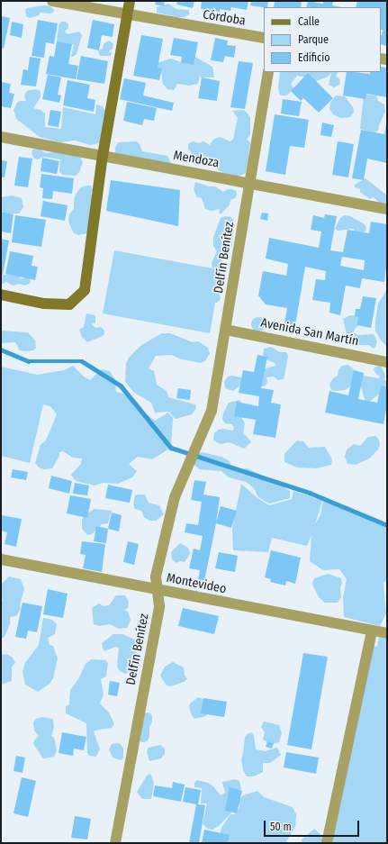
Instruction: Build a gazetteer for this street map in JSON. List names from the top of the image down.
{
  "streets": {
    "street": [
      "Córdoba",
      "Mendoza",
      "Delfín Benítez",
      "Avenida San Martín",
      "Montevideo"
    ]
  },
  "crossings": [
    ["Mendoza", "Delfín Benítez"],
    ["Delfín Benítez", "Avenida San Martín"],
    ["Delfín Benítez", "Montevideo"]
  ],
  "legend": ["Calle", "Parque", "Edificio"],
  "scale_bar": "50 m"
}
